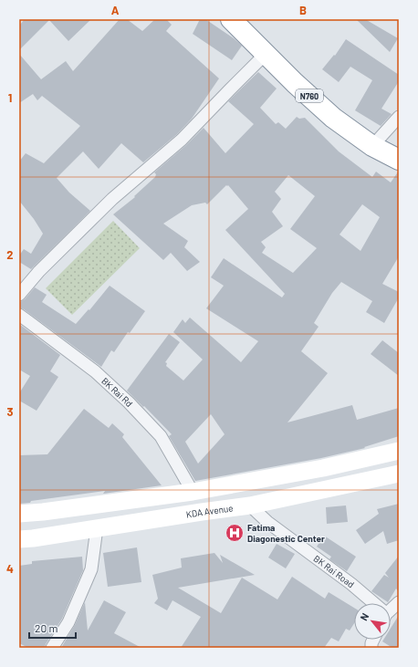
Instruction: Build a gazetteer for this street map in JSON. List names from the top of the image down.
{
  "streets": {
    "highway": ["N760"],
    "main road": ["KDA Avenue"],
    "street": ["BK Rai Rd", "BK Rai Road"]
  },
  "crossings": [
    ["KDA Avenue", "BK Rai Road"]
  ],
  "places": {
    "hospital": ["Fatima Diagonestic Center"]
  },
  "scale_bar": "20 m",
  "north": "top left",
  "grid": {
    "columns": ["A", "B"],
    "rows": [
      "1",
      "2",
      "3",
      "4"
    ]
  }
}
